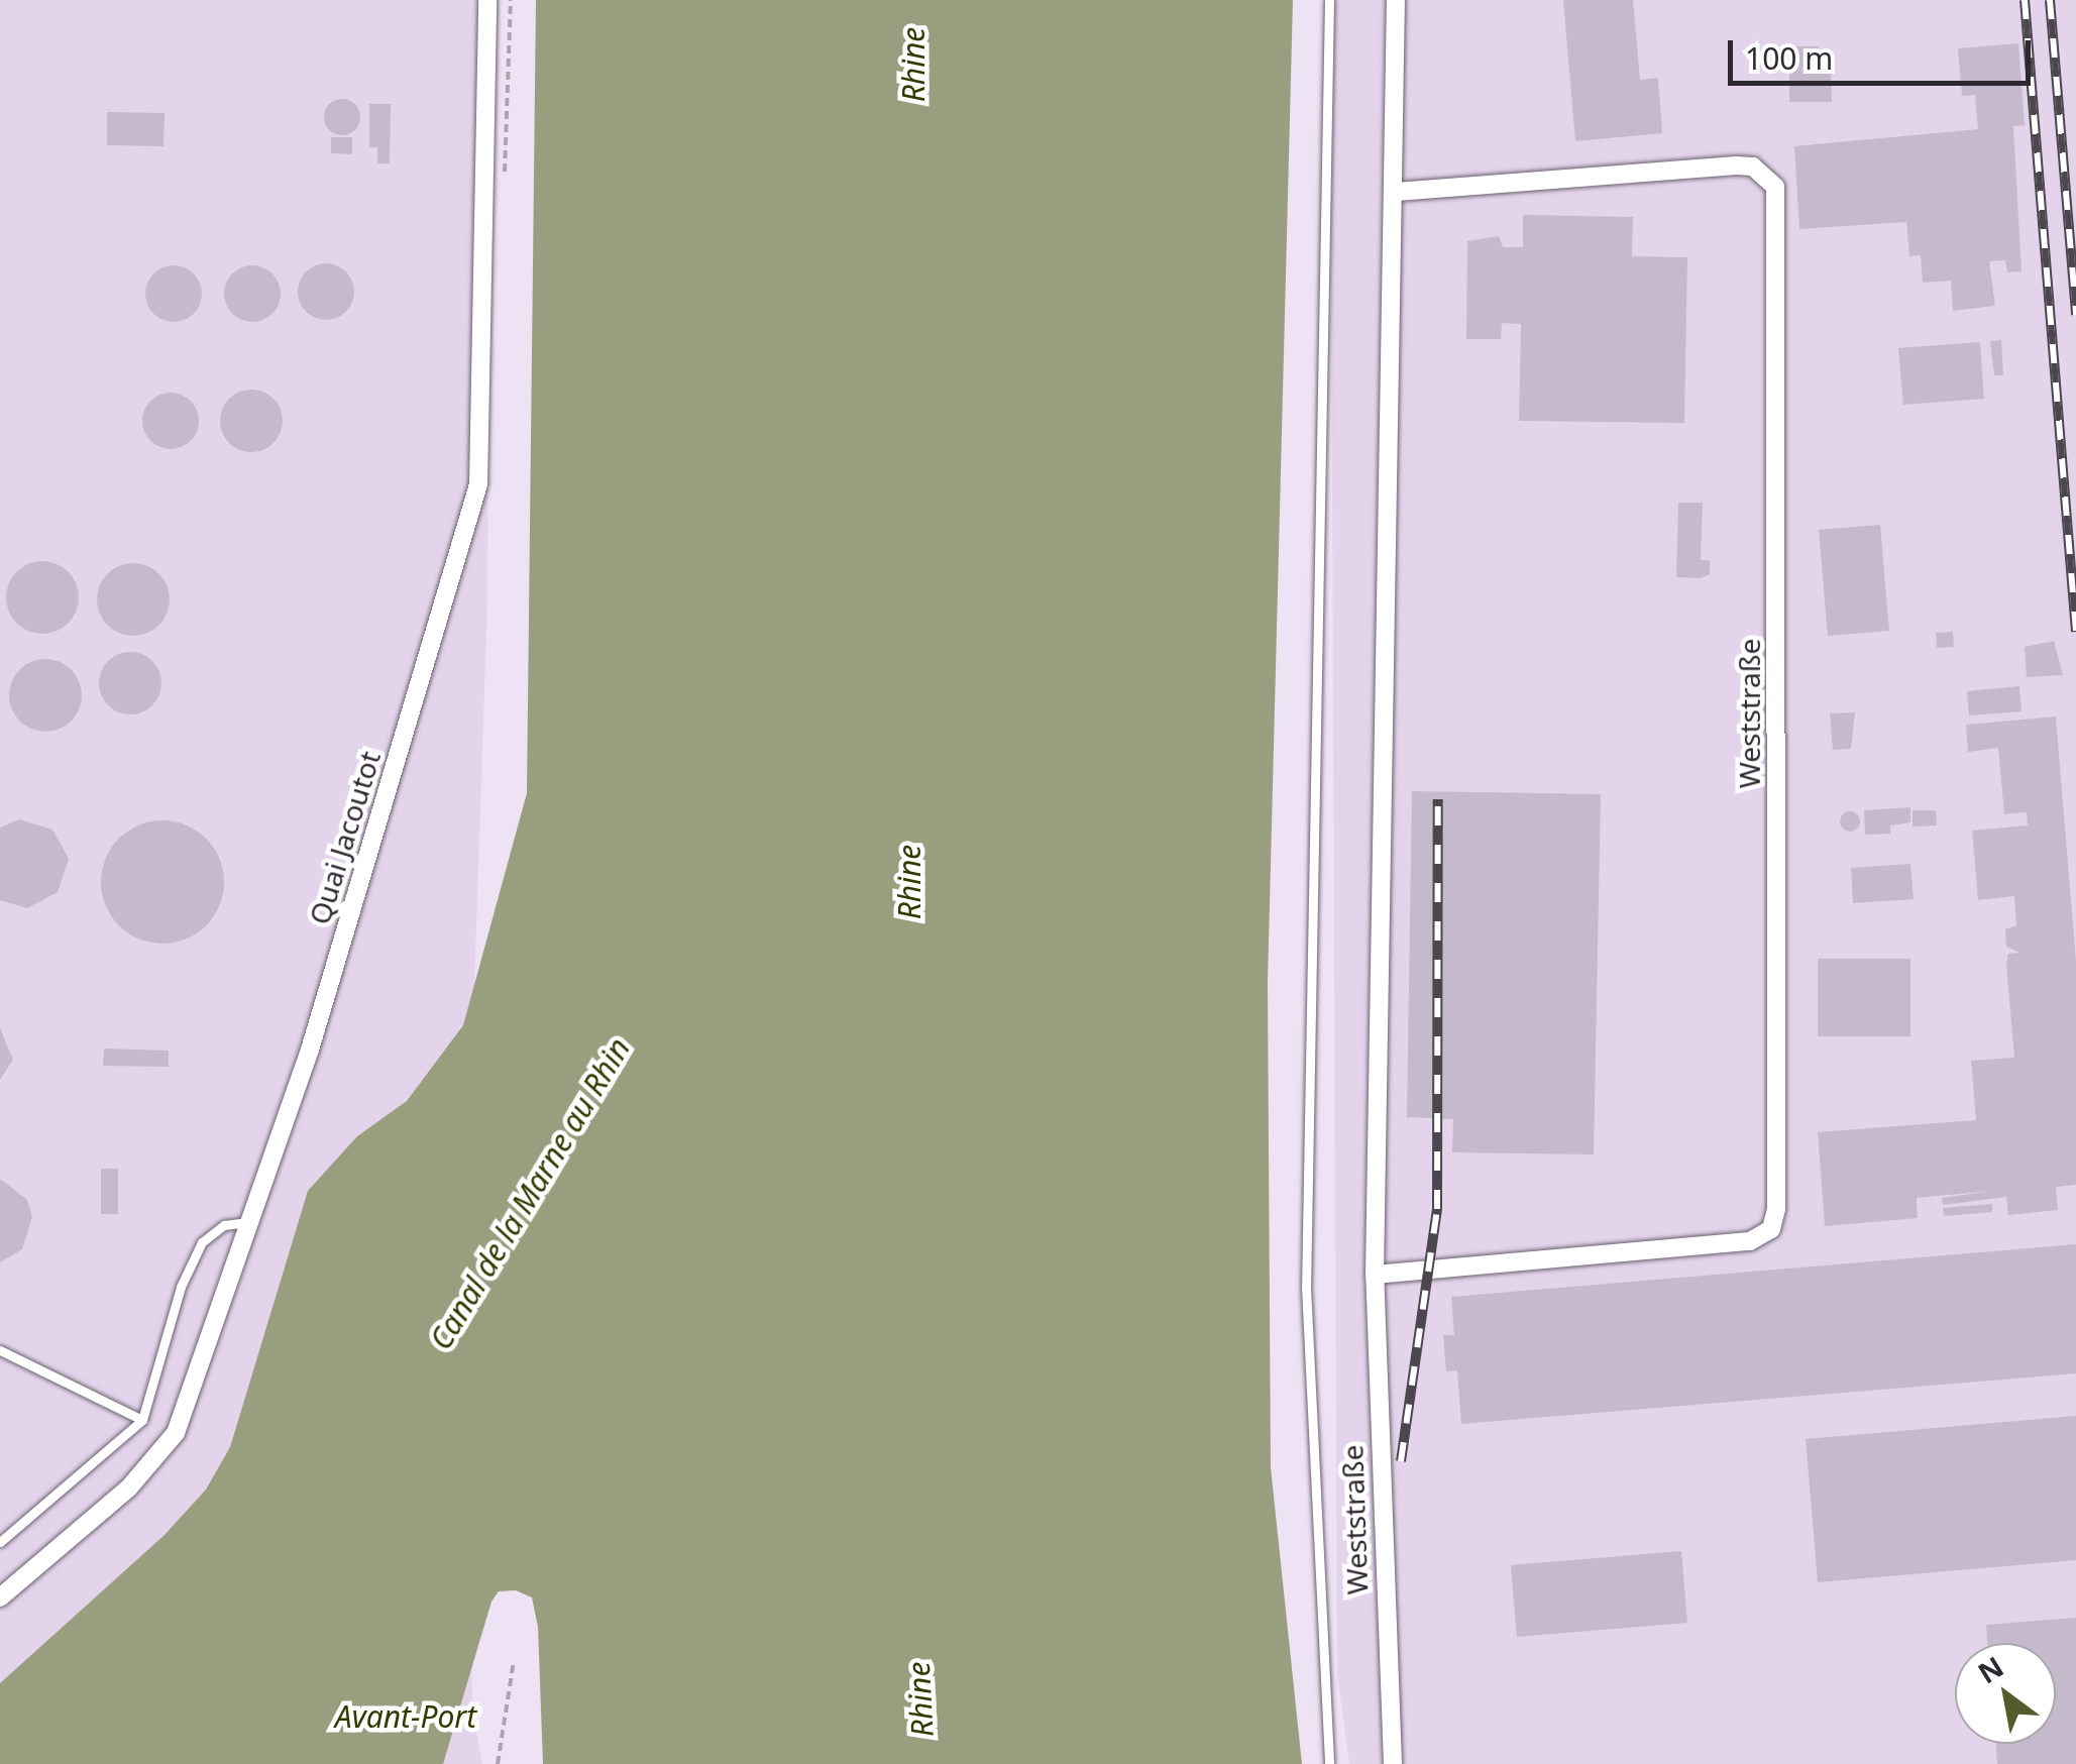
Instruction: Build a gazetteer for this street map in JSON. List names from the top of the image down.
{
  "streets": {
    "street": ["Weststraße", "Quai Jacoutot"]
  },
  "water": ["Rhine", "Canal de la Marne au Rhin", "Avant-Port"],
  "scale_bar": "100 m",
  "north": "top left"
}
